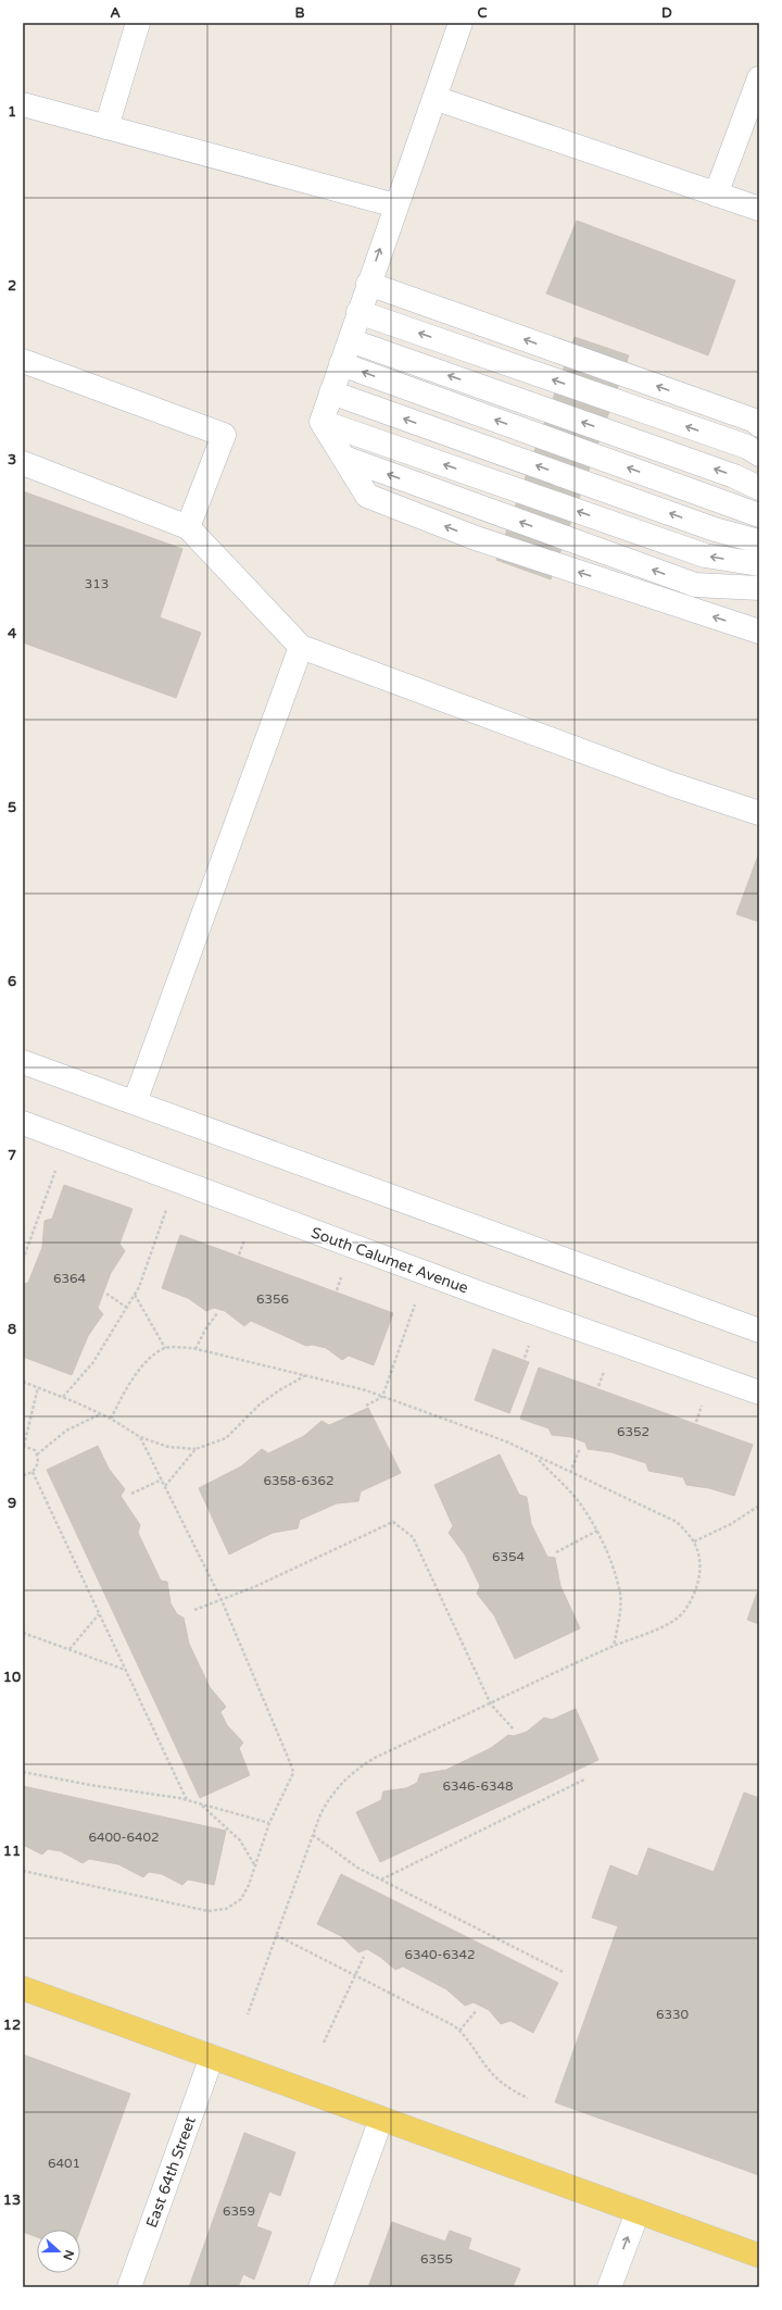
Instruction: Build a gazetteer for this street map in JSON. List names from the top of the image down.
{
  "streets": {
    "street": ["South Calumet Avenue", "East 64th Street"]
  },
  "house_numbers": [
    "313",
    "6364",
    "6356",
    "6352",
    "6358-6362",
    "6354",
    "6346-6348",
    "6400-6402",
    "6340-6342",
    "6330",
    "6401",
    "6359",
    "6355"
  ],
  "north": "right",
  "grid": {
    "columns": [
      "A",
      "B",
      "C",
      "D"
    ],
    "rows": [
      "1",
      "2",
      "3",
      "4",
      "5",
      "6",
      "7",
      "8",
      "9",
      "10",
      "11",
      "12",
      "13"
    ]
  }
}
